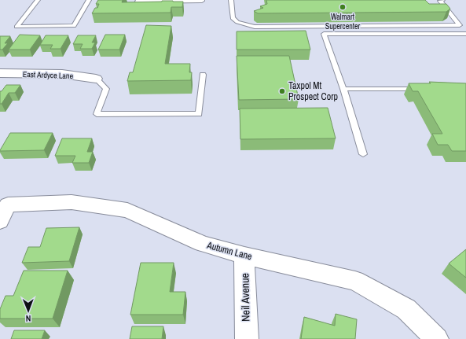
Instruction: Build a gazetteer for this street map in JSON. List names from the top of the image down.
{
  "streets": {
    "street": ["East Ardyce Lane", "Autumn Lane", "Neil Avenue"]
  },
  "crossings": [
    ["Autumn Lane", "Neil Avenue"]
  ],
  "places": ["Walmart Supercenter", "Taxpol Mt Prospect Corp"],
  "north": "bottom"
}
